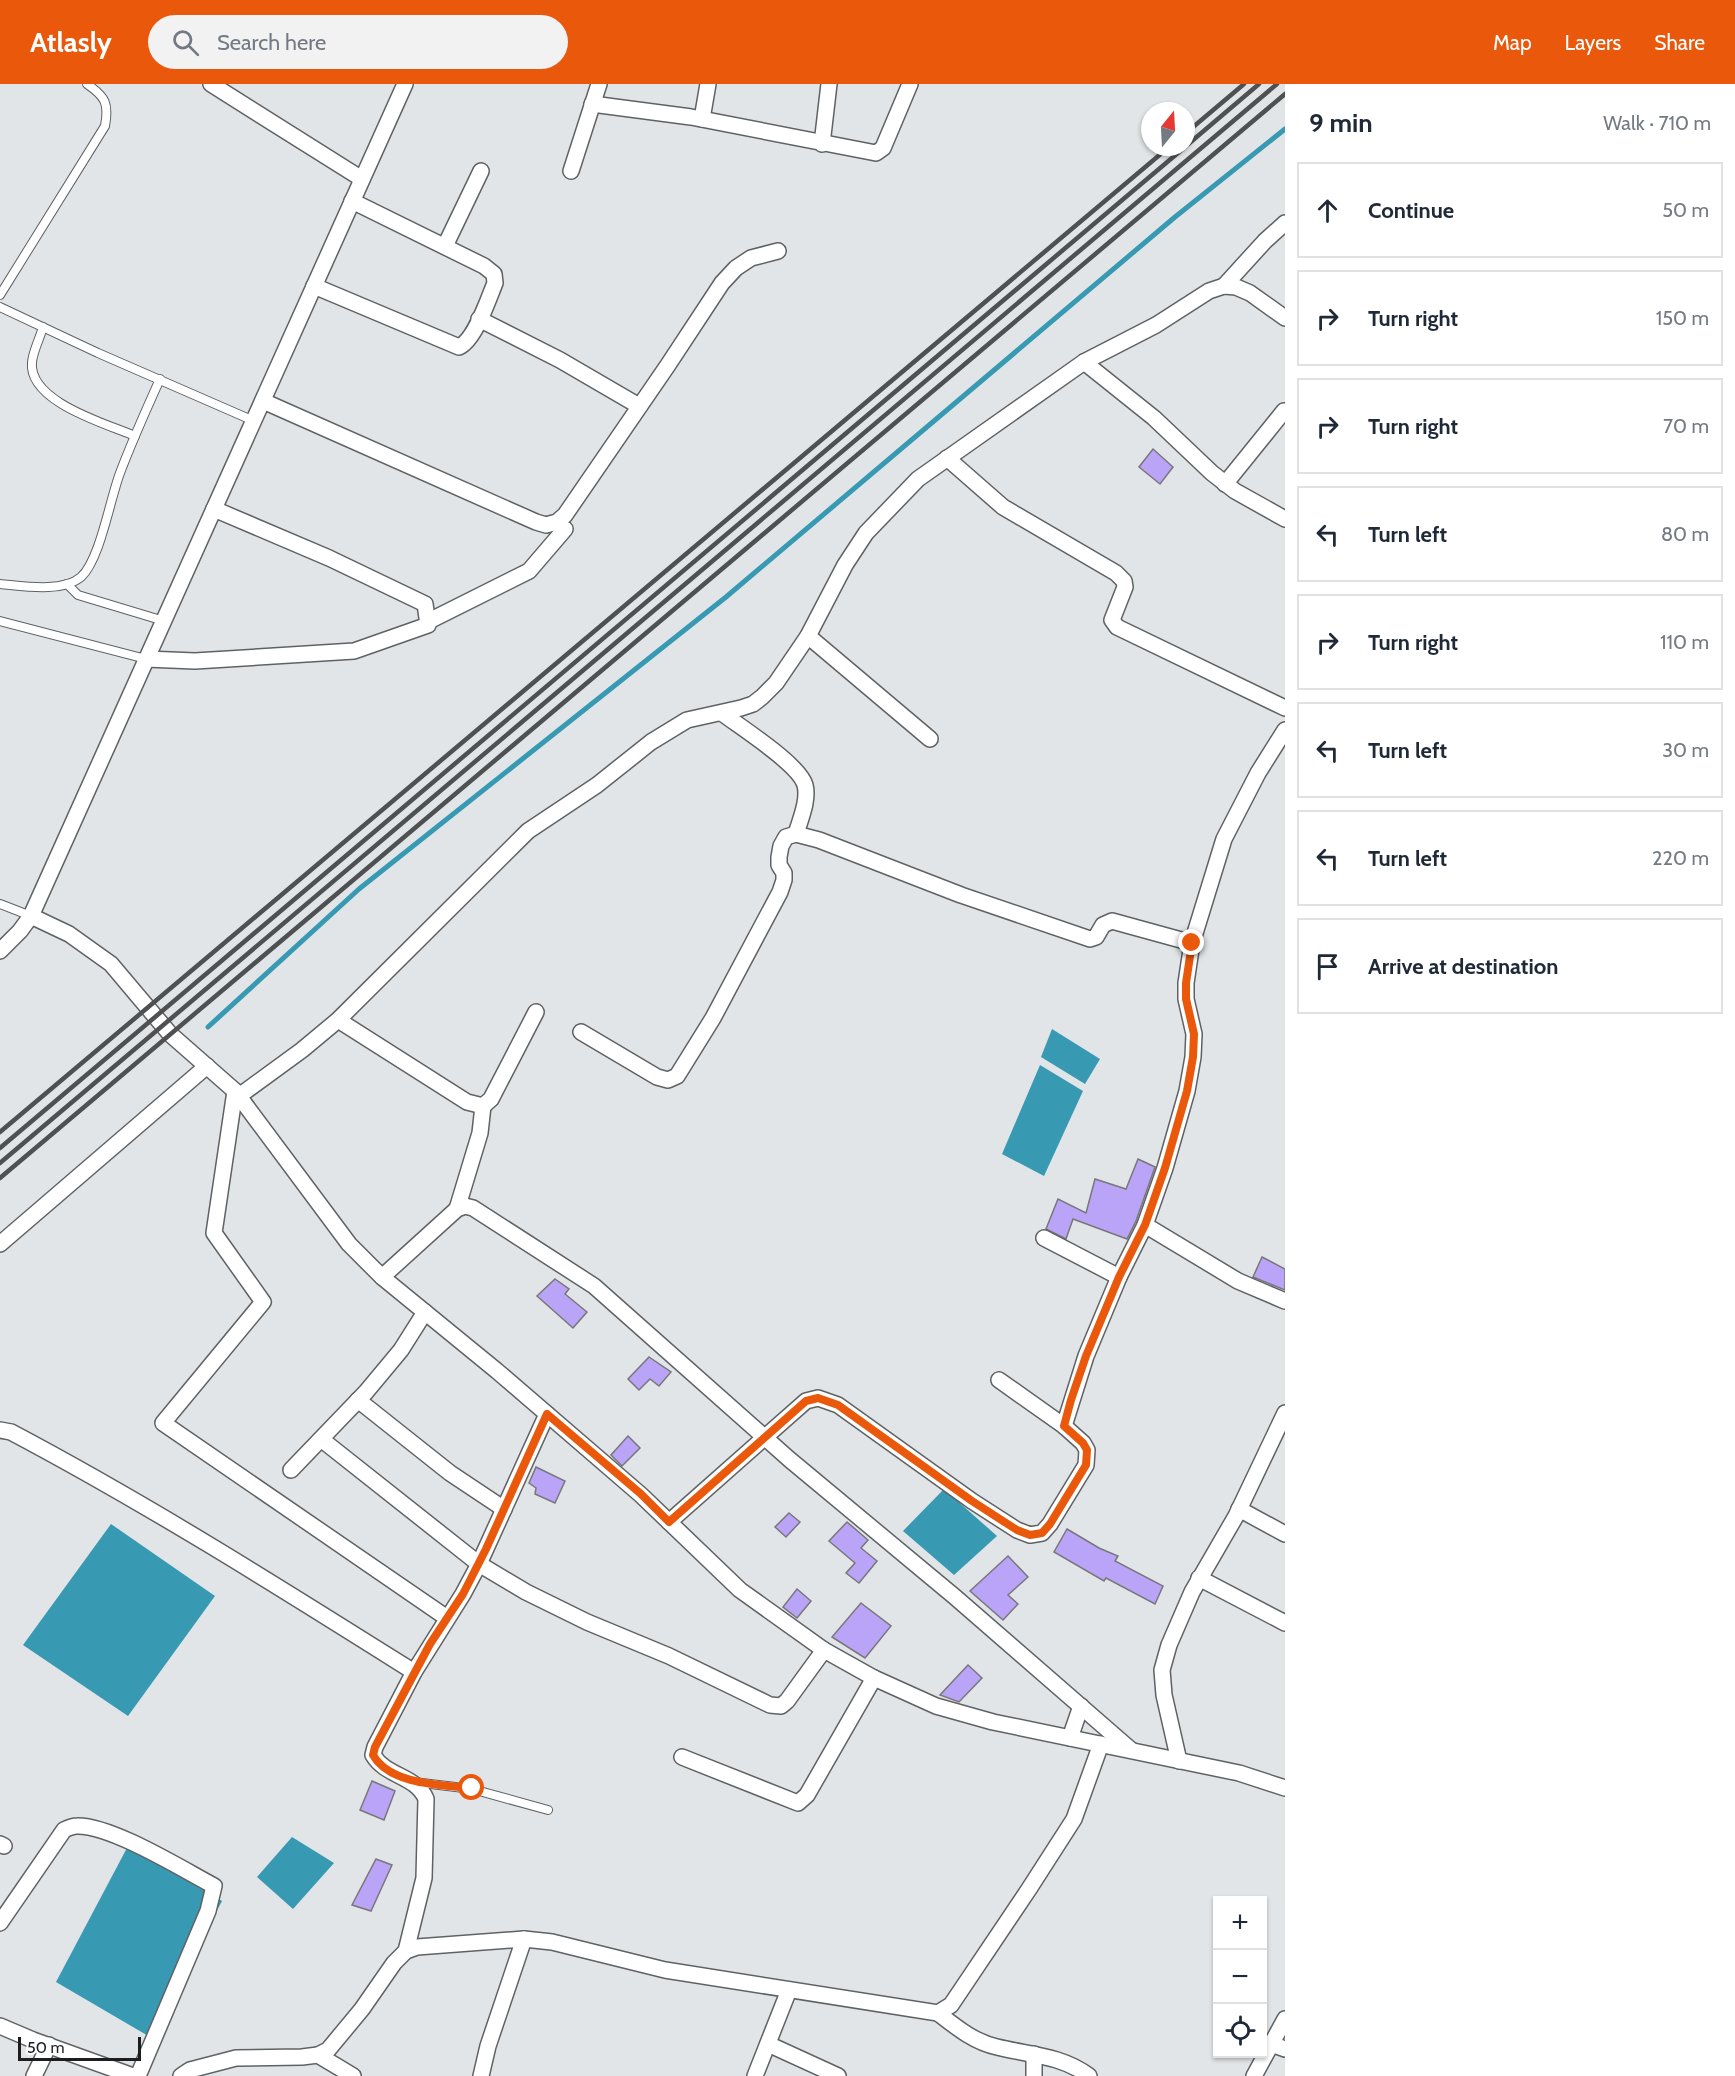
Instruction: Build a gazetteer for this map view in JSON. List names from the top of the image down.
{
  "scale_bar": "50 m",
  "north": "top",
  "page": {
    "header": "Atlasly",
    "search": "Search here",
    "nav": ["Map", "Layers", "Share"],
    "heading": ["9 min", "Walk · 710 m"],
    "list": [
      ["Continue", "50 m"],
      ["Turn right", "150 m"],
      ["Turn right", "70 m"],
      ["Turn left", "80 m"],
      ["Turn right", "110 m"],
      ["Turn left", "30 m"],
      ["Turn left", "220 m"],
      "Arrive at destination"
    ],
    "map_buttons": ["+", "−"],
    "scale": "50 m"
  }
}
